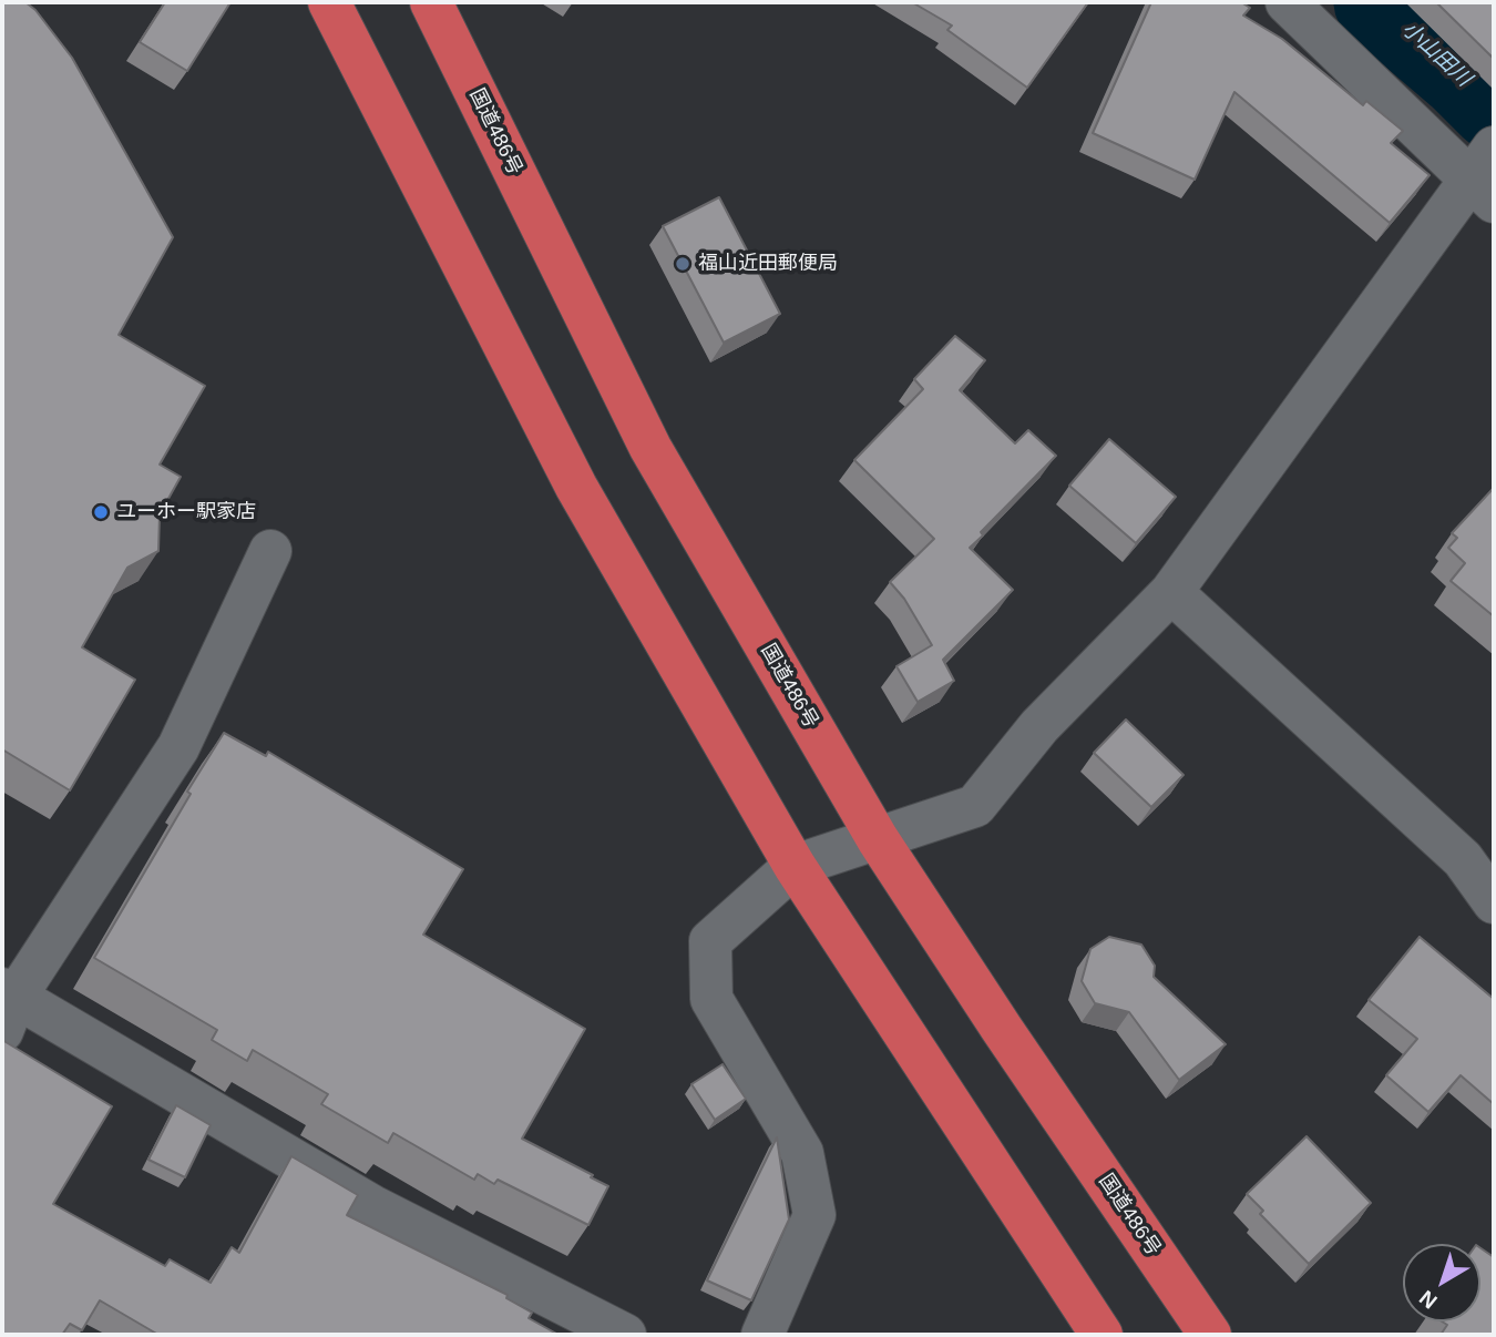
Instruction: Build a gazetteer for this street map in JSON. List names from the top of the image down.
{
  "streets": {
    "highway": ["国道486号"]
  },
  "water": ["小山田川"],
  "places": ["福山近田郵便局", "ユーホー駅家店"],
  "north": "bottom left"
}
